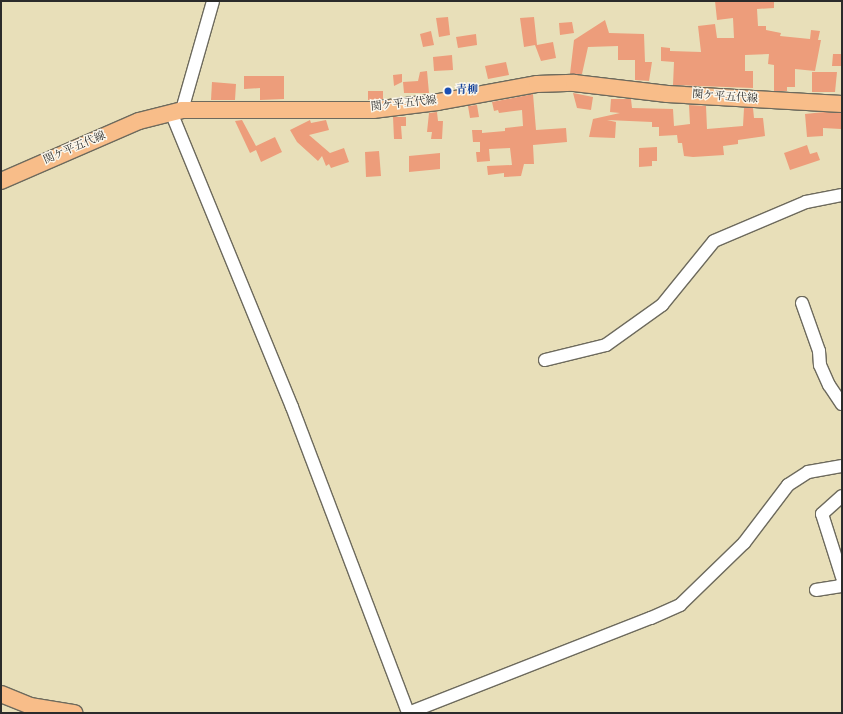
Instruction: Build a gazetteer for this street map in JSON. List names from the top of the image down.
{
  "streets": {
    "main road": ["関ケ平五代線"]
  },
  "places": ["青柳"]
}
